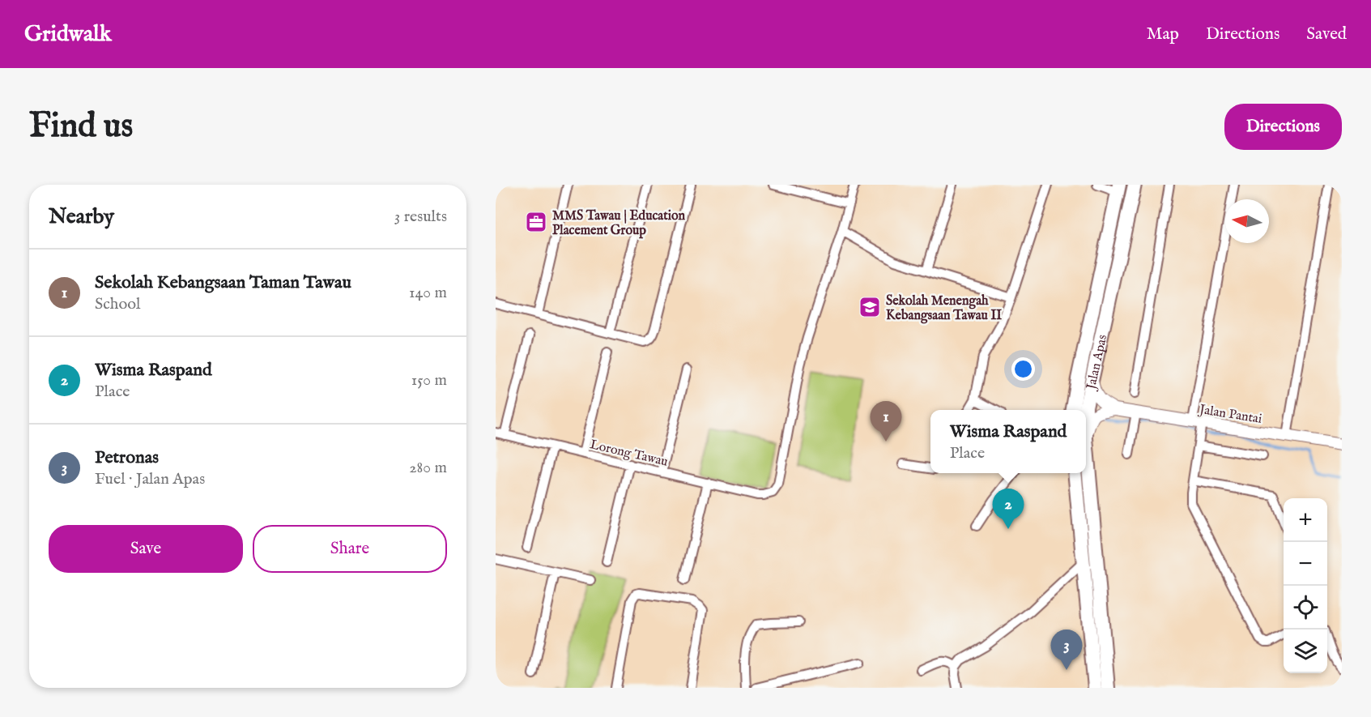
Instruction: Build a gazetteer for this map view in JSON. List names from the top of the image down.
{
  "streets": {
    "highway": ["Jalan Apas"],
    "street": ["Jalan Pantai", "Lorong Tawau"]
  },
  "places": {
    "office": ["MMS Tawau | Education Placement Group"],
    "school or university": ["Sekolah Menengah Kebangsaan Tawau II"]
  },
  "north": "left",
  "page": {
    "header": "Gridwalk",
    "nav": ["Map", "Directions", "Saved"],
    "buttons": [
      "Directions",
      ["Save", "Share"]
    ],
    "title": "Find us",
    "heading": ["Nearby", "3 results"],
    "list": [
      {
        "mark": "1",
        "name": "Sekolah Kebangsaan Taman Tawau",
        "note": "School",
        "value": "140 m"
      },
      {
        "mark": "2",
        "name": "Wisma Raspand",
        "note": "Place",
        "value": "150 m"
      },
      {
        "mark": "3",
        "name": "Petronas",
        "note": "Fuel · Jalan Apas",
        "value": "280 m"
      }
    ],
    "pins": ["1", "2", "3"],
    "popup": ["Wisma Raspand", "Place"],
    "map_buttons": ["+", "−"]
  }
}
